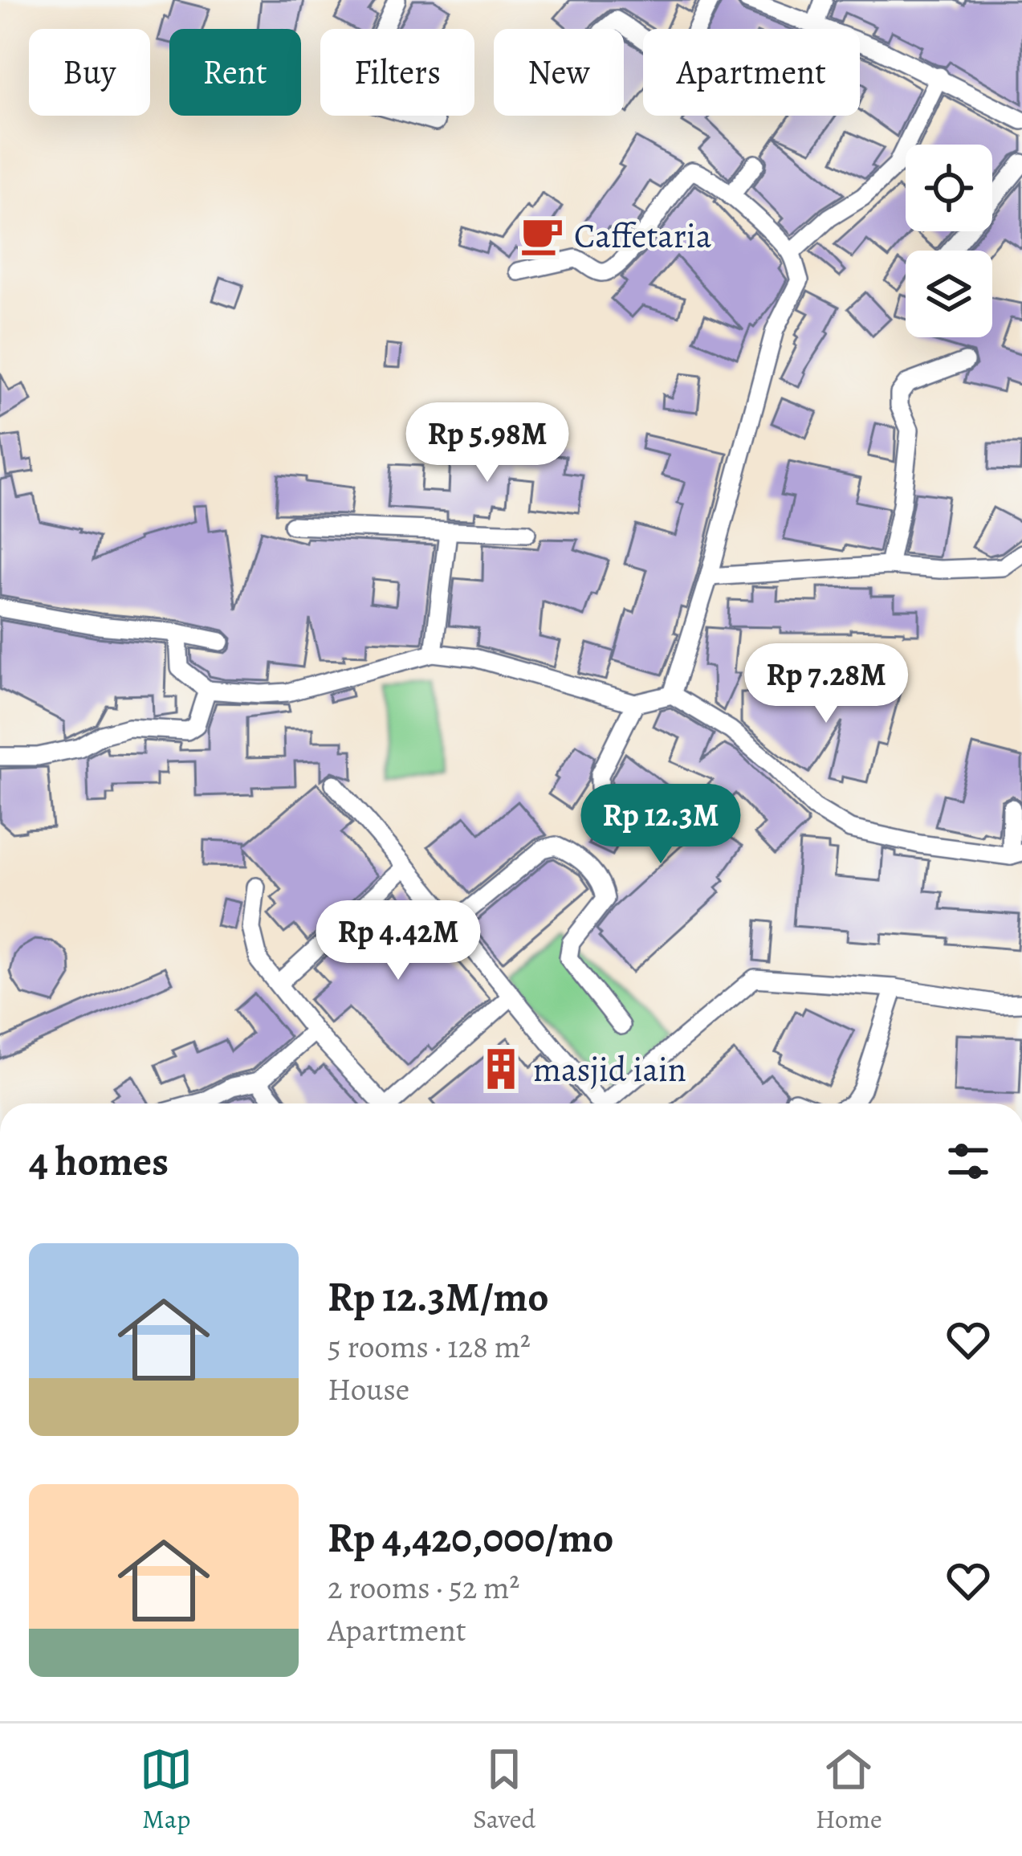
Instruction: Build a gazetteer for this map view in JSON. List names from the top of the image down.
{
  "places": {
    "cafe": ["Caffetaria"],
    "building": ["masjid iain"]
  },
  "page": {
    "chip": [
      "Buy",
      "Rent",
      "Filters",
      "New",
      "Apartment"
    ],
    "price": [
      "Rp 5.98M",
      "Rp 7.28M",
      "Rp 12.3M",
      "Rp 4.42M"
    ],
    "heading": "4 homes",
    "list": [
      {
        "name": "Rp 12.3M/mo",
        "note": "5 rooms · 128 m² · House"
      },
      {
        "name": "Rp 4,420,000/mo",
        "note": "2 rooms · 52 m² · Apartment"
      }
    ],
    "tabs": ["Map", "Saved", "Home"]
  }
}
